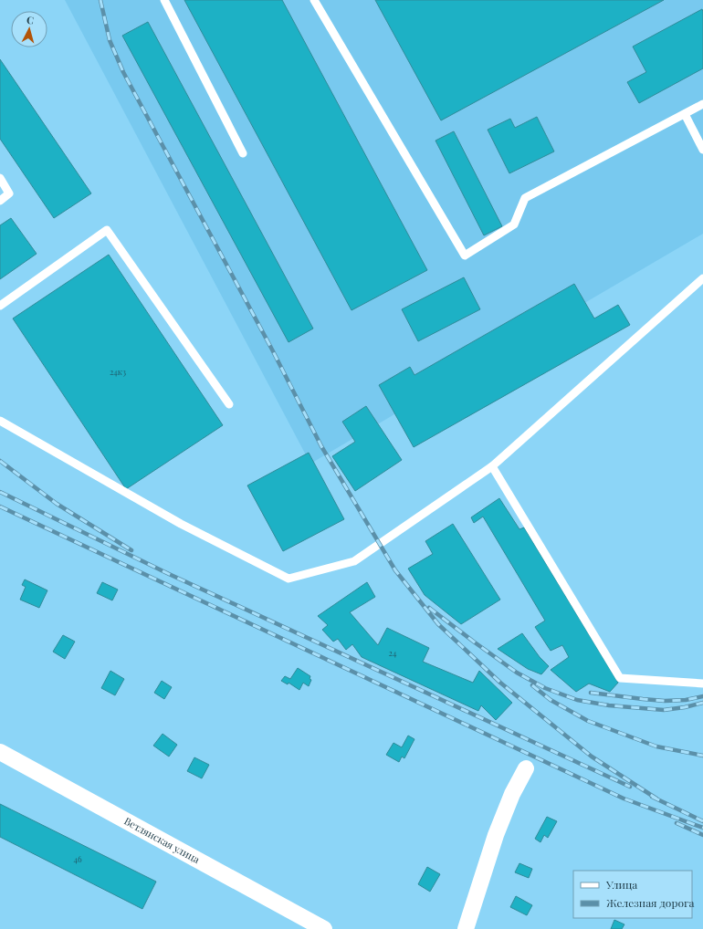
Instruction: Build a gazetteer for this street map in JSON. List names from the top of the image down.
{
  "streets": {
    "street": ["Ветлянская улица"]
  },
  "house_numbers": ["24к3", "24", "46"],
  "legend": ["Улица", "Железная дорога"],
  "north": "top"
}
